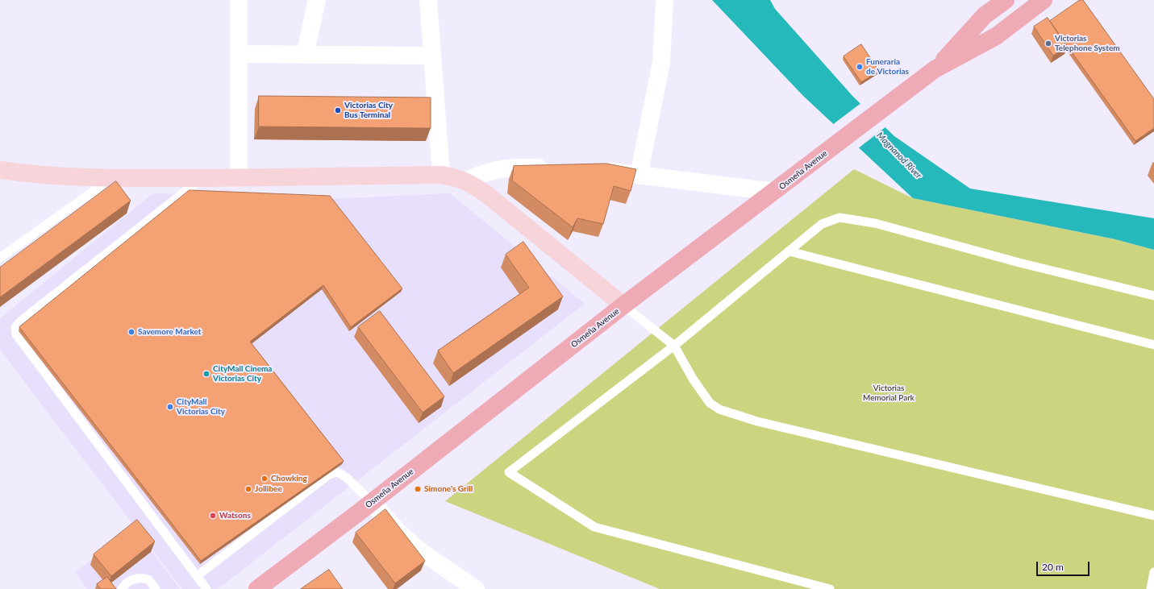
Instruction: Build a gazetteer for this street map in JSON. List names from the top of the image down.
{
  "streets": {
    "main road": ["Osmeña Avenue"]
  },
  "water": ["Magnanod River"],
  "parks": ["Victorias Memorial Park"],
  "places": [
    "Victorias Telephone System",
    "Funeraria de Victorias",
    "Victorias City Bus Terminal",
    "Savemore Market",
    "CityMall Cinema Victorias City",
    "CityMall Victorias City",
    "Chowking",
    "Jollibee",
    "Simone's Grill",
    "Watsons"
  ],
  "scale_bar": "20 m"
}
